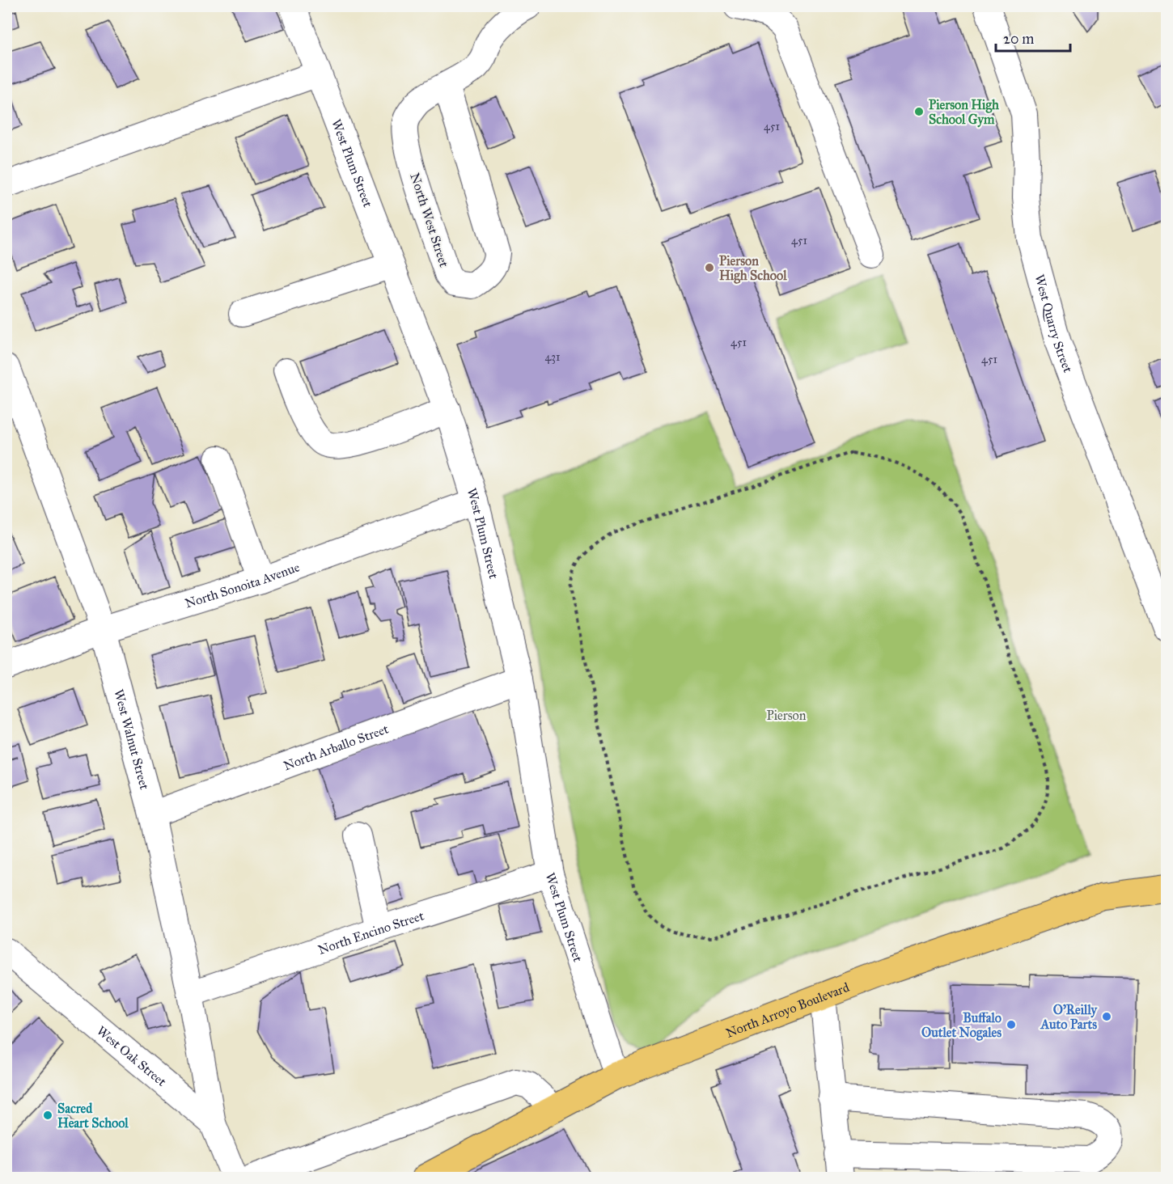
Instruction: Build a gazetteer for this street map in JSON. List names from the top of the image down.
{
  "streets": {
    "main road": ["North Arroyo Boulevard"],
    "street": [
      "West Plum Street",
      "North West Street",
      "West Quarry Street",
      "North Sonoita Avenue",
      "West Walnut Street",
      "North Arballo Street",
      "North Encino Street",
      "West Oak Street"
    ]
  },
  "crossings": [
    ["West Plum Street", "North Sonoita Avenue"],
    ["West Plum Street", "North Arballo Street"],
    ["West Plum Street", "North Encino Street"],
    ["West Plum Street", "North Arroyo Boulevard"],
    ["North Sonoita Avenue", "West Walnut Street"],
    ["West Walnut Street", "North Arballo Street"],
    ["West Walnut Street", "North Encino Street"],
    ["West Walnut Street", "West Oak Street"]
  ],
  "parks": ["Pierson"],
  "places": [
    "Pierson High School Gym",
    "Pierson High School",
    "O'Reilly Auto Parts",
    "Buffalo Outlet Nogales",
    "Sacred Heart School"
  ],
  "house_numbers": [
    "451",
    "451",
    "451",
    "431",
    "451"
  ],
  "scale_bar": "20 m"
}
